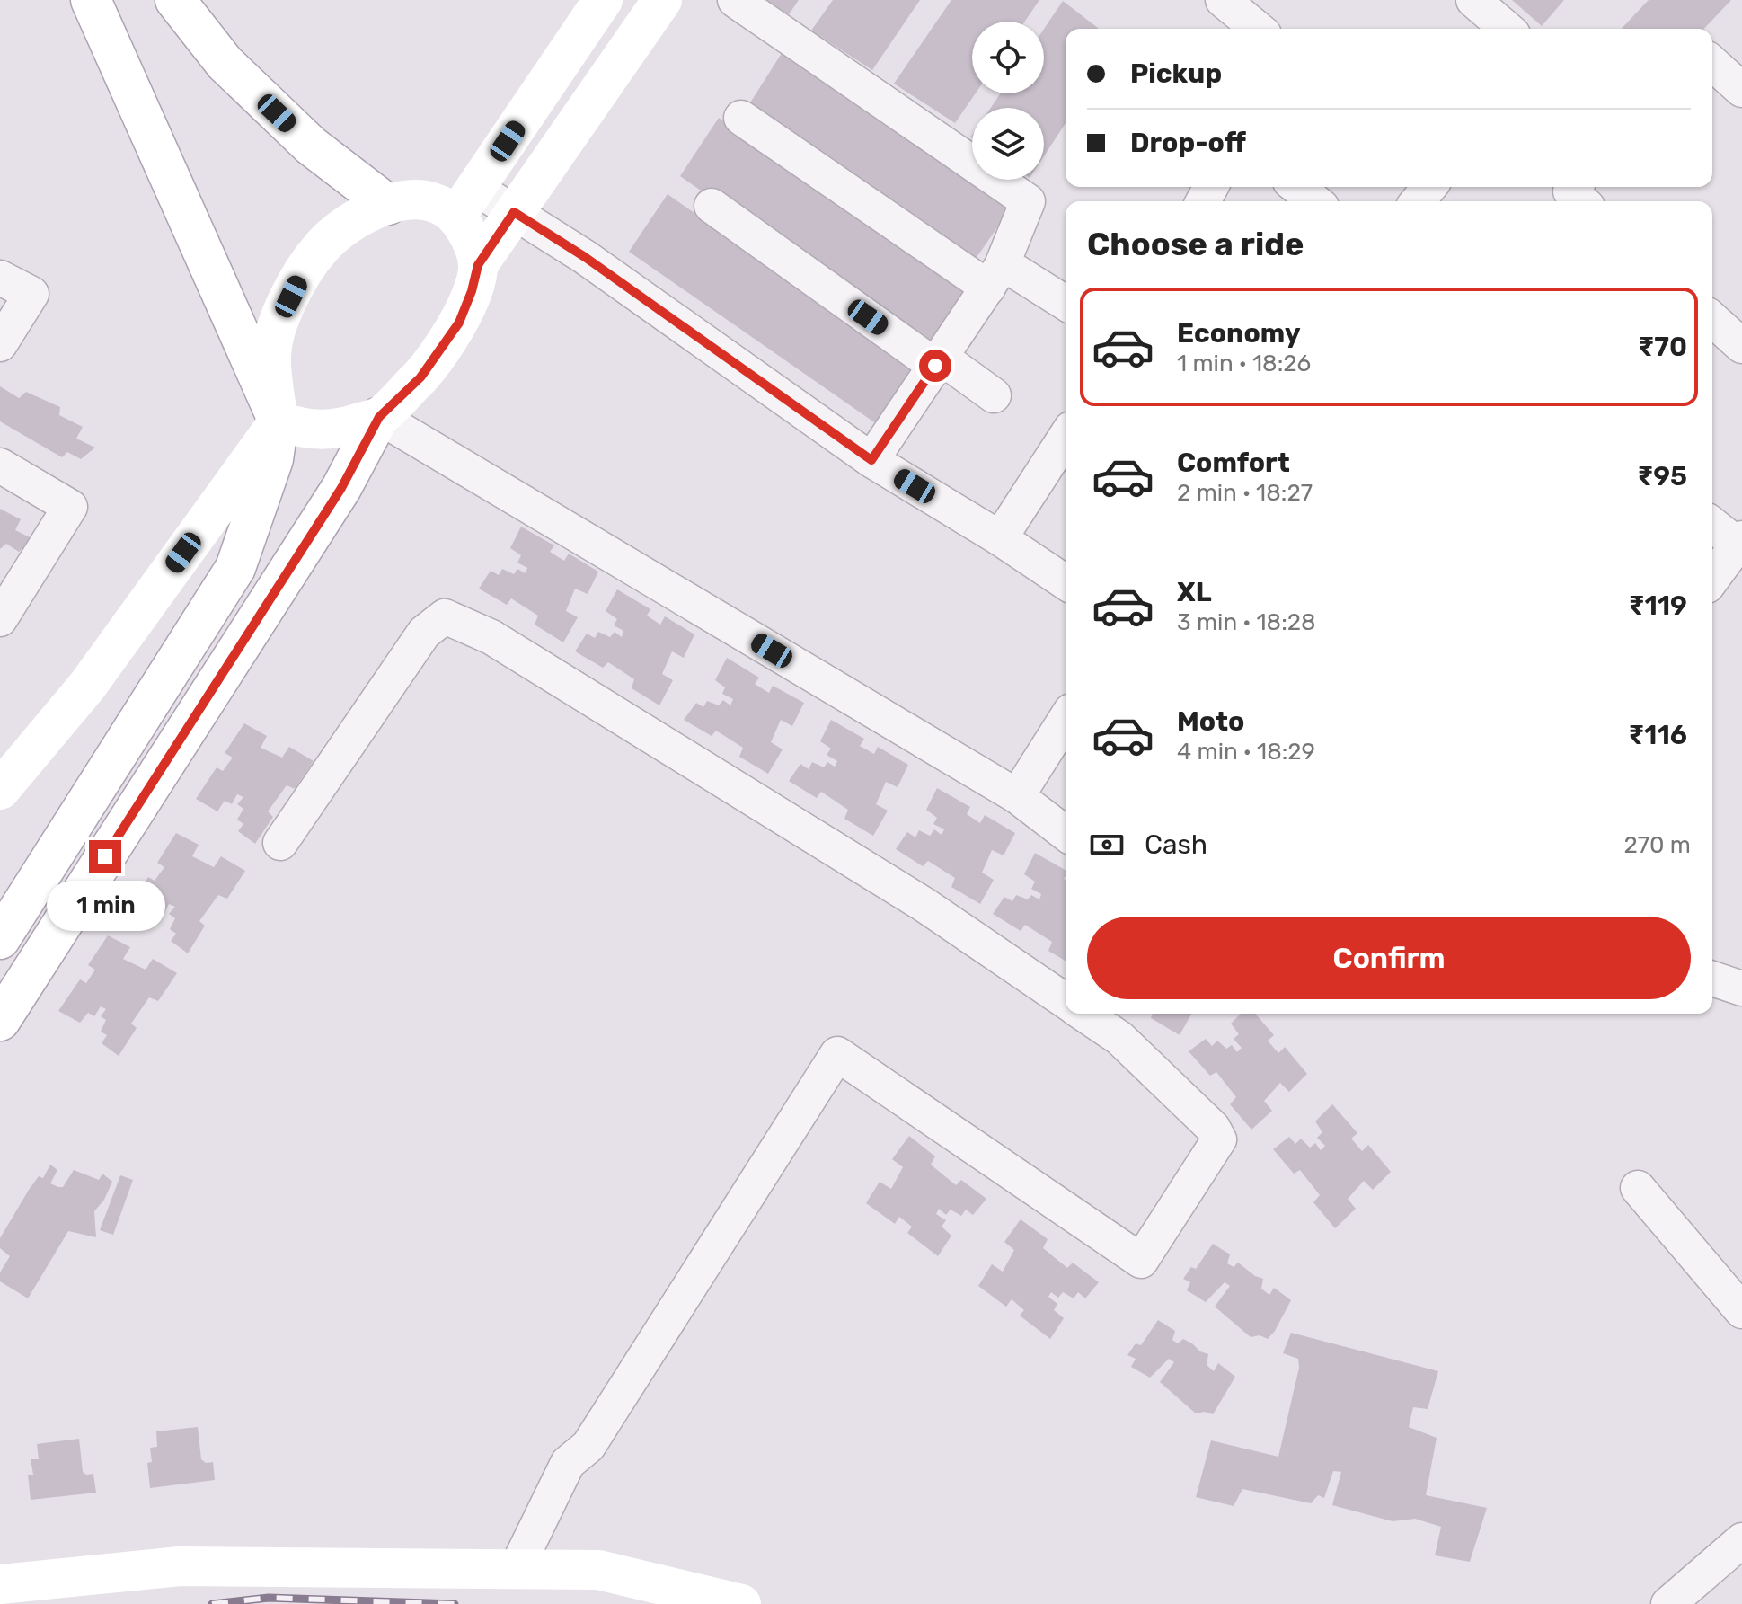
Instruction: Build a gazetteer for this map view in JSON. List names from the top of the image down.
{
  "page": {
    "banner": ["Pickup", "Drop-off"],
    "heading": "Choose a ride",
    "list": [
      {
        "name": "Economy",
        "note": "1 min · 18:26",
        "value": "₹70"
      },
      {
        "name": "Comfort",
        "note": "2 min · 18:27",
        "value": "₹95"
      },
      {
        "name": "XL",
        "note": "3 min · 18:28",
        "value": "₹119"
      },
      {
        "name": "Moto",
        "note": "4 min · 18:29",
        "value": "₹116"
      }
    ],
    "pay": ["Cash", "270 m"],
    "bubble": "1 min",
    "buttons": "Confirm"
  }
}
